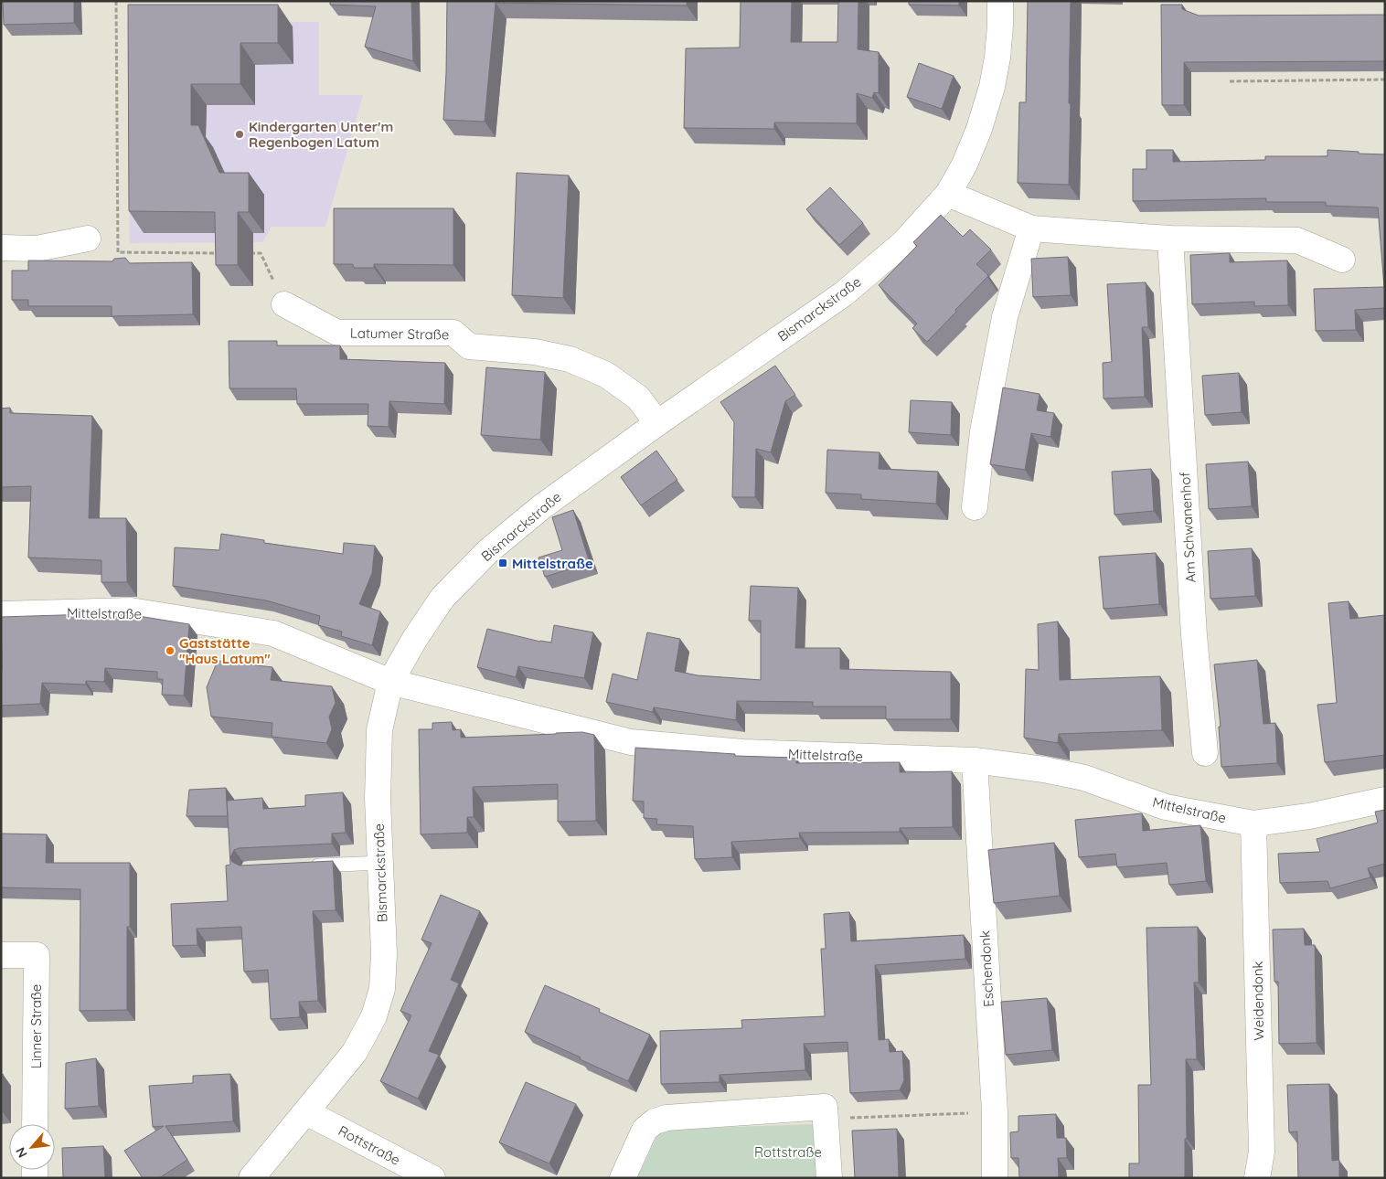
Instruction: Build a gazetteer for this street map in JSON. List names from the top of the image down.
{
  "streets": {
    "street": [
      "Bismarckstraße",
      "Latumer Straße",
      "Am Schwanenhof",
      "Mittelstraße",
      "Eschendonk",
      "Weidendonk",
      "Linner Straße",
      "Rottstraße"
    ]
  },
  "crossings": [
    ["Bismarckstraße", "Latumer Straße"],
    ["Bismarckstraße", "Mittelstraße"],
    ["Bismarckstraße", "Rottstraße"],
    ["Mittelstraße", "Eschendonk"],
    ["Mittelstraße", "Weidendonk"]
  ],
  "parks": ["Rottstraße"],
  "places": {
    "other": ["Kindergarten Unter'm Regenbogen Latum", "Gaststätte \"Haus Latum\""],
    "transit": ["Mittelstraße"]
  },
  "north": "bottom left"
}
